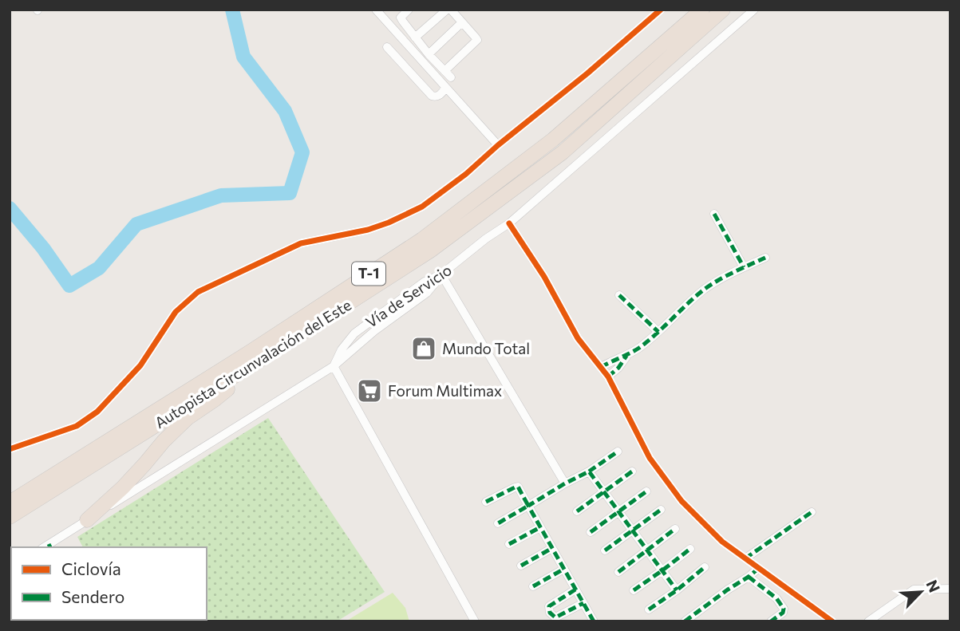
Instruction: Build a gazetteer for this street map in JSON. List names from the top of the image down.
{
  "streets": {
    "highway": ["T-1", "Autopista Circunvalación del Este"],
    "street": ["Vía de Servicio"]
  },
  "places": {
    "shop": ["Mundo Total"],
    "supermarket": ["Forum Multimax"]
  },
  "legend": ["Ciclovía", "Sendero"],
  "north": "top right"
}
